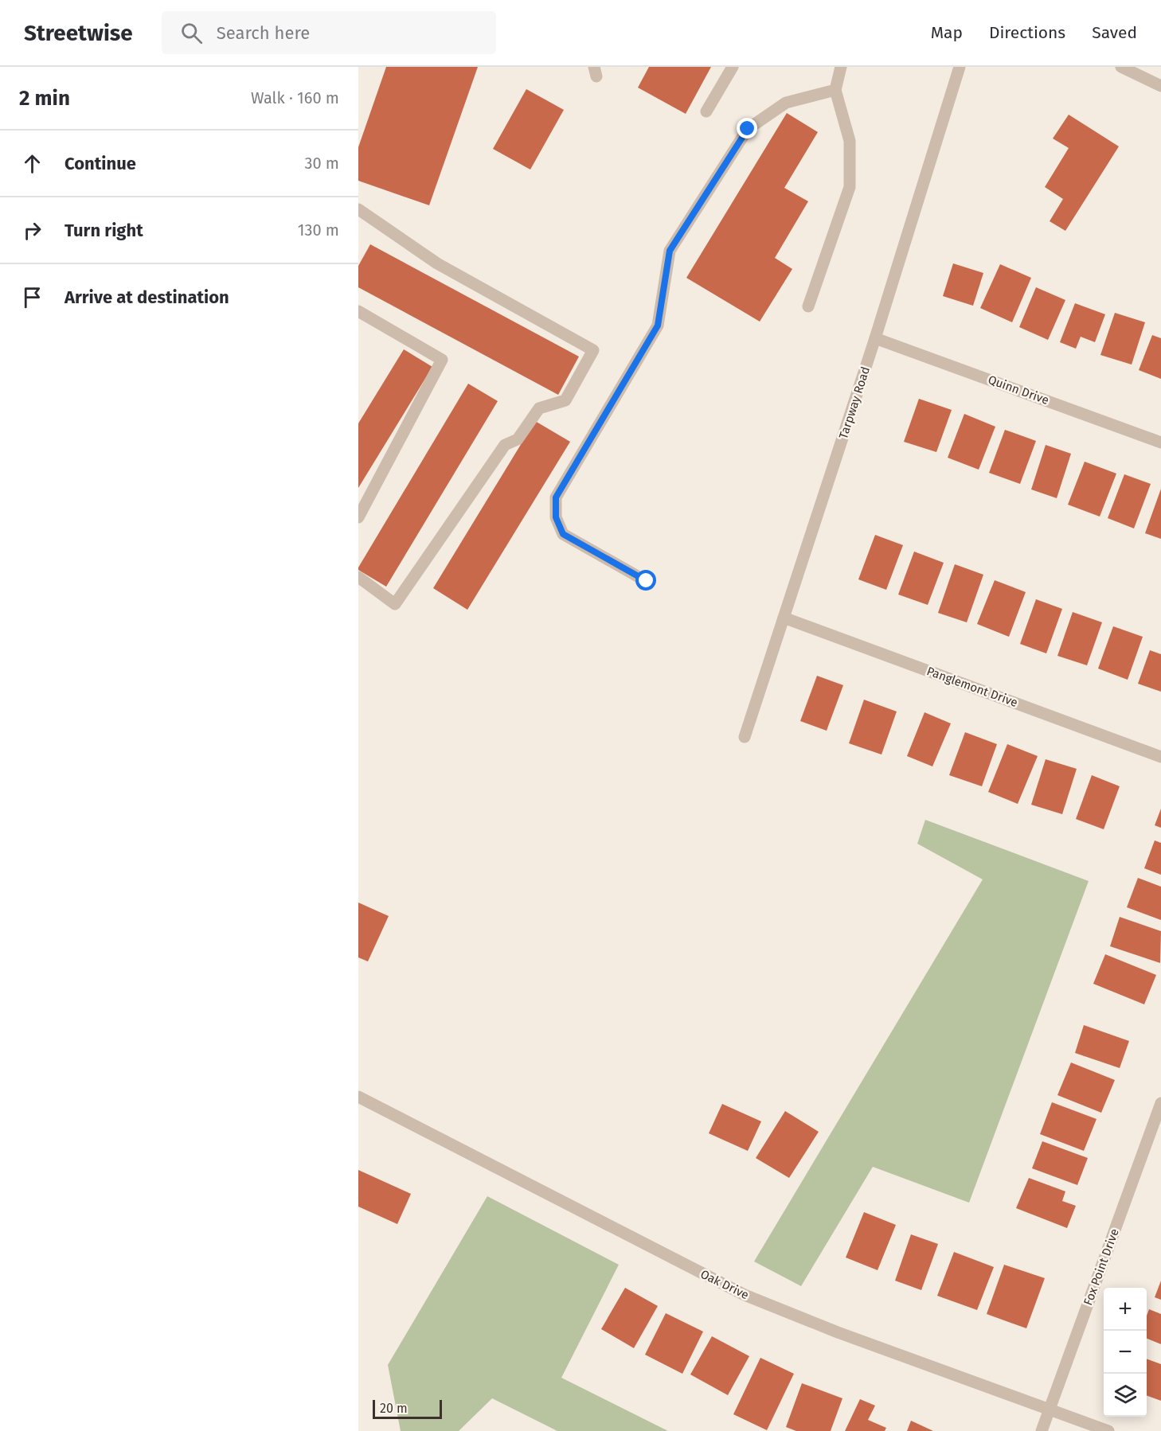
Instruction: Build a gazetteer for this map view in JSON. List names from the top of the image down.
{
  "streets": {
    "street": [
      "Quinn Drive",
      "Tarpway Road",
      "Panglemont Drive",
      "Fox Point Drive",
      "Oak Drive"
    ]
  },
  "crossings": [
    ["Quinn Drive", "Tarpway Road"],
    ["Tarpway Road", "Panglemont Drive"],
    ["Fox Point Drive", "Oak Drive"]
  ],
  "scale_bar": "20 m",
  "page": {
    "header": "Streetwise",
    "search": "Search here",
    "nav": ["Map", "Directions", "Saved"],
    "heading": ["2 min", "Walk · 160 m"],
    "list": [
      ["Continue", "30 m"],
      ["Turn right", "130 m"],
      "Arrive at destination"
    ],
    "map_buttons": ["+", "−"],
    "scale": "20 m"
  }
}
